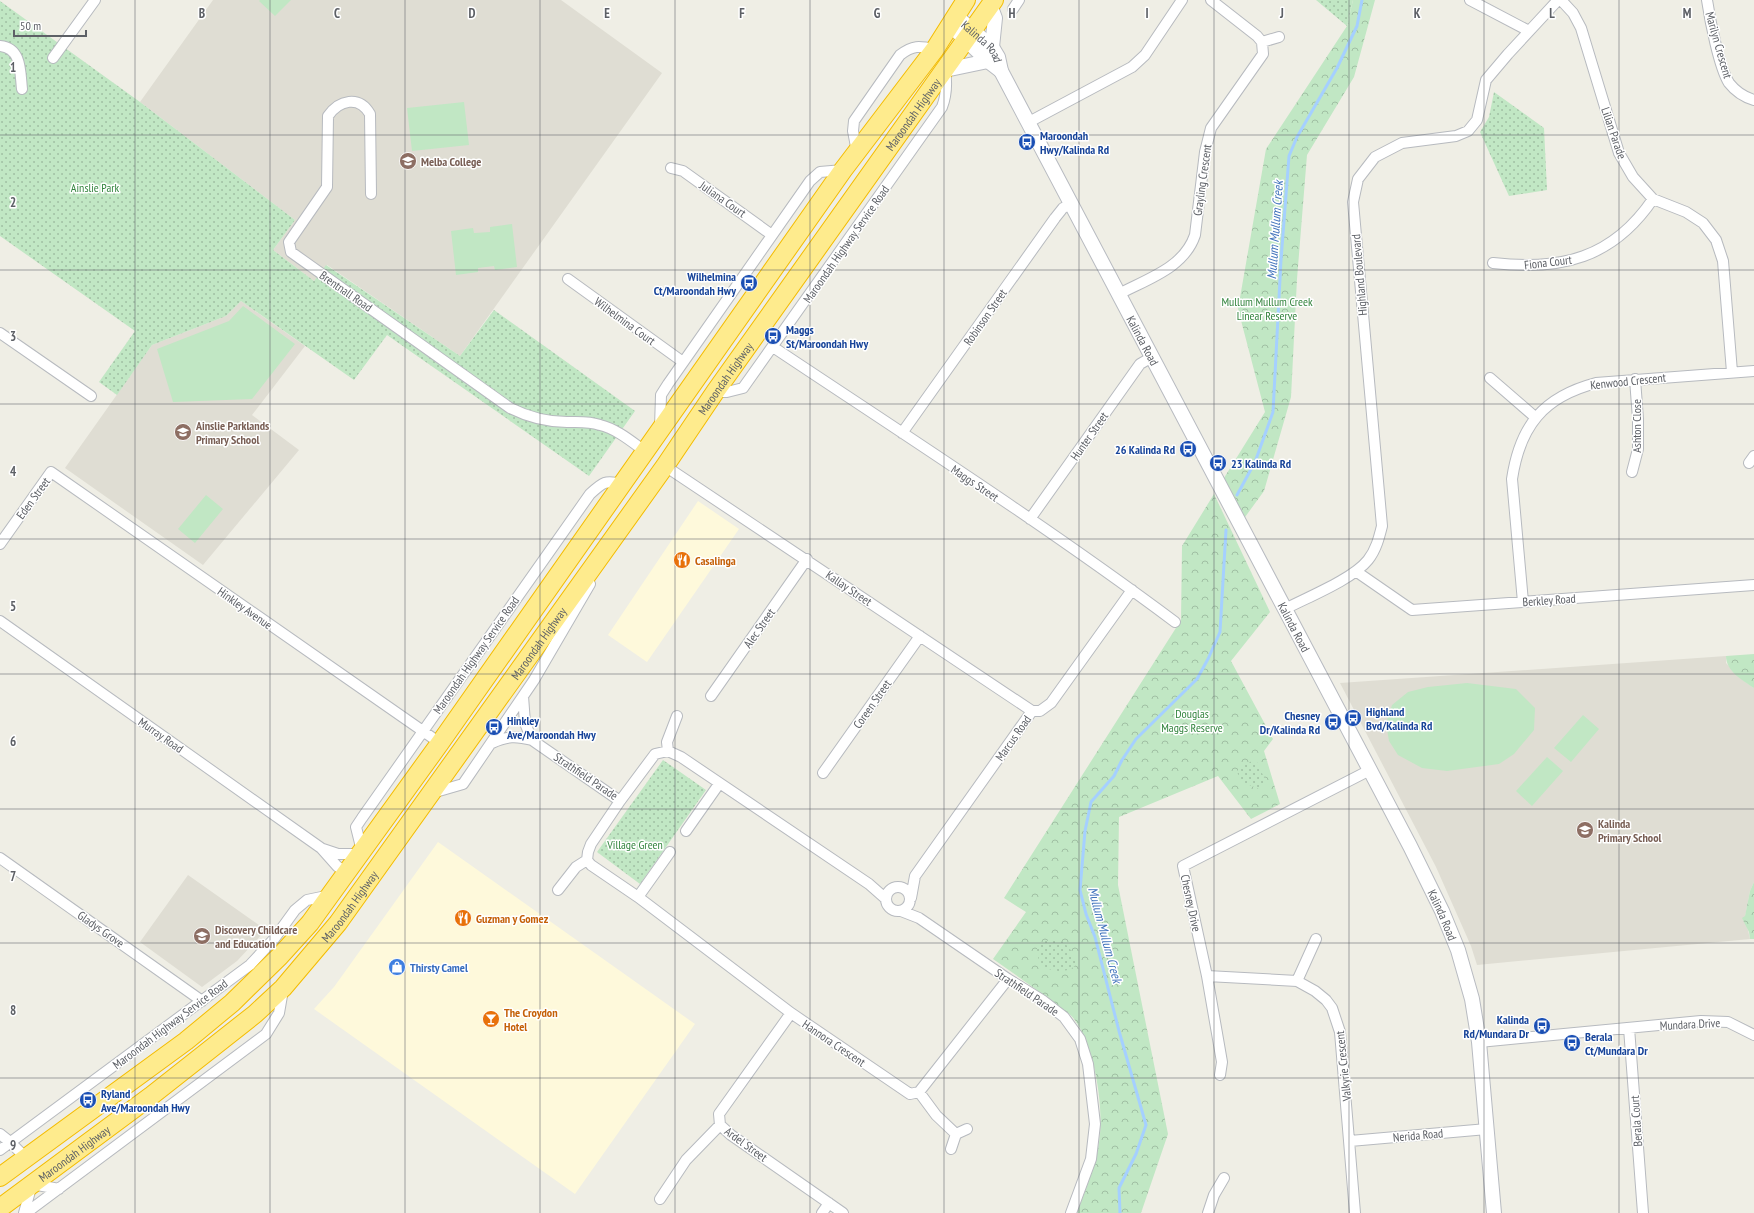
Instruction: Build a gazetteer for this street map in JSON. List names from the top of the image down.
{
  "streets": {
    "highway": ["Maroondah Highway"],
    "street": [
      "Kalinda Road",
      "Marilyn Crescent",
      "Lilian Parade",
      "Grayling Crescent",
      "Juliana Court",
      "Maroondah Highway Service Road",
      "Fiona Court",
      "Highland Boulevard",
      "Brentnall Road",
      "Robinson Street",
      "Wilhelmina Court",
      "Kenwood Crescent",
      "Ashton Close",
      "Hunter Street",
      "Maggs Street",
      "Eden Street",
      "Kallay Street",
      "Berkley Road",
      "Hinkley Avenue",
      "Alec Street",
      "Coreen Street",
      "Murray Road",
      "Marcus Road",
      "Strathfield Parade",
      "Chesney Drive",
      "Gladys Grove",
      "Mundara Drive",
      "Hannora Crescent",
      "Valkyrie Crescent",
      "Berala Court",
      "Nerida Road",
      "Ardel Street"
    ]
  },
  "crossings": [
    ["Kalinda Road", "Maroondah Highway"],
    ["Kalinda Road", "Grayling Crescent"],
    ["Kalinda Road", "Highland Boulevard"],
    ["Kalinda Road", "Robinson Street"],
    ["Kalinda Road", "Hunter Street"],
    ["Kalinda Road", "Chesney Drive"],
    ["Kalinda Road", "Mundara Drive"],
    ["Kalinda Road", "Nerida Road"],
    ["Maroondah Highway", "Maroondah Highway Service Road"],
    ["Maroondah Highway", "Brentnall Road"],
    ["Maroondah Highway", "Kallay Street"],
    ["Maroondah Highway", "Hinkley Avenue"],
    ["Maroondah Highway", "Murray Road"],
    ["Lilian Parade", "Fiona Court"],
    ["Lilian Parade", "Kenwood Crescent"],
    ["Maroondah Highway Service Road", "Maggs Street"],
    ["Maroondah Highway Service Road", "Hinkley Avenue"],
    ["Maroondah Highway Service Road", "Murray Road"],
    ["Maroondah Highway Service Road", "Gladys Grove"],
    ["Highland Boulevard", "Berkley Road"],
    ["Robinson Street", "Maggs Street"],
    ["Kenwood Crescent", "Ashton Close"],
    ["Kenwood Crescent", "Berkley Road"],
    ["Hunter Street", "Maggs Street"],
    ["Maggs Street", "Marcus Road"],
    ["Eden Street", "Hinkley Avenue"],
    ["Kallay Street", "Alec Street"],
    ["Kallay Street", "Coreen Street"],
    ["Kallay Street", "Marcus Road"],
    ["Marcus Road", "Strathfield Parade"],
    ["Chesney Drive", "Valkyrie Crescent"],
    ["Mundara Drive", "Berala Court"],
    ["Hannora Crescent", "Ardel Street"],
    ["Valkyrie Crescent", "Nerida Road"]
  ],
  "water": ["Mullum Mullum Creek"],
  "parks": [
    "Ainslie Park",
    "Mullum Mullum Creek Linear Reserve",
    "Douglas Maggs Reserve",
    "Village Green"
  ],
  "places": {
    "bus stop": [
      "Maroondah Hwy/Kalinda Rd",
      "Wilhelmina Ct/Maroondah Hwy",
      "Maggs St/Maroondah Hwy",
      "26 Kalinda Rd",
      "23 Kalinda Rd",
      "Highland Bvd/Kalinda Rd",
      "Chesney Dr/Kalinda Rd",
      "Hinkley Ave/Maroondah Hwy",
      "Kalinda Rd/Mundara Dr",
      "Berala Ct/Mundara Dr",
      "Ryland Ave/Maroondah Hwy"
    ],
    "school or university": [
      "Melba College",
      "Ainslie Parklands Primary School",
      "Kalinda Primary School",
      "Discovery Childcare and Education"
    ],
    "restaurant": ["Casalinga", "Guzman y Gomez"],
    "shop": ["Thirsty Camel"],
    "bar": ["The Croydon Hotel"]
  },
  "scale_bar": "50 m",
  "grid": {
    "columns": [
      "B",
      "C",
      "D",
      "E",
      "F",
      "G",
      "H",
      "I",
      "J",
      "K",
      "L",
      "M"
    ],
    "rows": [
      "1",
      "2",
      "3",
      "4",
      "5",
      "6",
      "7",
      "8",
      "9"
    ]
  }
}
